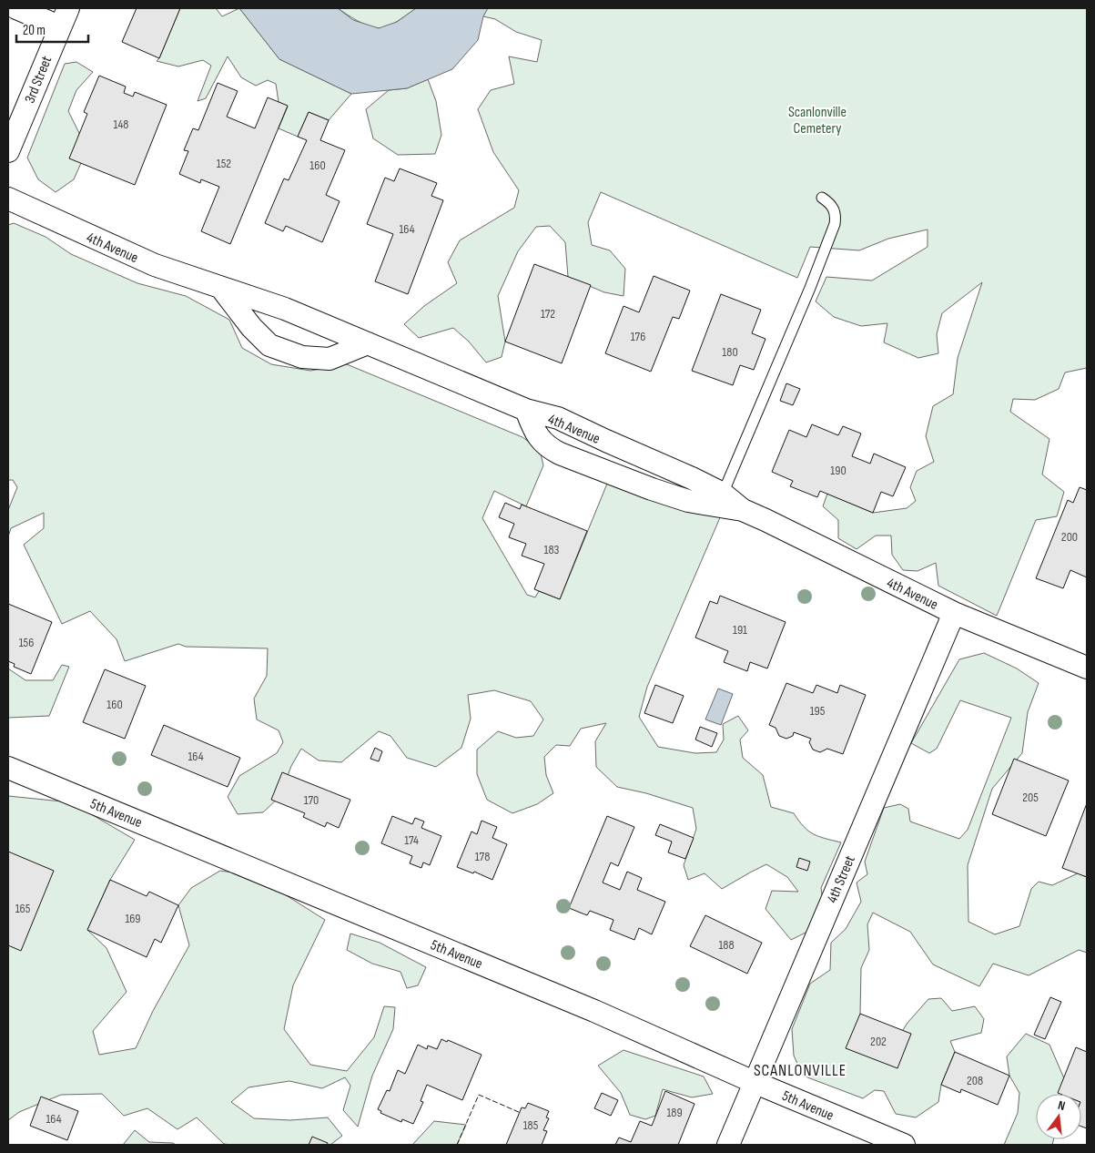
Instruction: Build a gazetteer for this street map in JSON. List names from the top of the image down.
{
  "streets": {
    "street": [
      "3rd Street",
      "4th Avenue",
      "5th Avenue",
      "4th Street"
    ]
  },
  "crossings": [
    ["4th Avenue", "4th Street"],
    ["5th Avenue", "4th Street"]
  ],
  "districts": ["SCANLONVILLE"],
  "parks": ["Scanlonville Cemetery"],
  "house_numbers": [
    "148",
    "152",
    "160",
    "164",
    "172",
    "176",
    "180",
    "190",
    "200",
    "183",
    "191",
    "156",
    "160",
    "195",
    "164",
    "205",
    "170",
    "174",
    "178",
    "165",
    "169",
    "188",
    "202",
    "208",
    "189",
    "164",
    "185"
  ],
  "scale_bar": "20 m",
  "north": "top"
}
